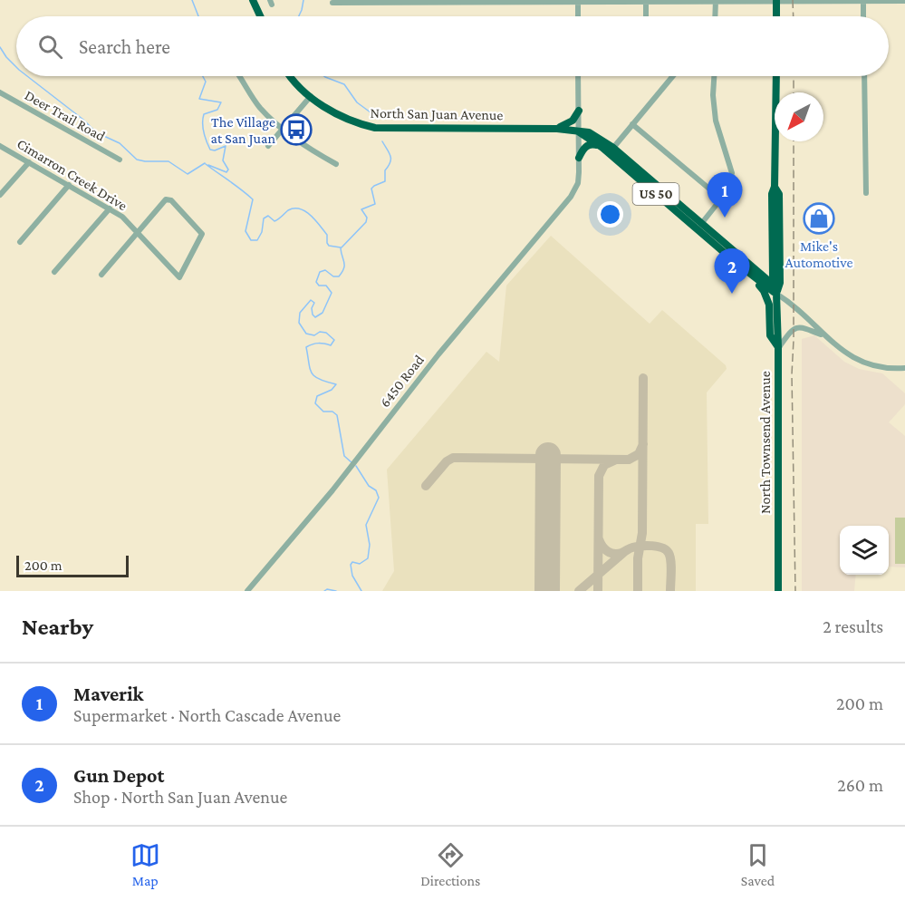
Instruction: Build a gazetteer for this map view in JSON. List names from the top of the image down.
{
  "streets": {
    "highway": ["North San Juan Avenue", "US 50", "North Townsend Avenue"],
    "street": ["Deer Trail Road", "Cimarron Creek Drive", "6450 Road"]
  },
  "crossings": [
    ["North San Juan Avenue", "US 50"],
    ["North San Juan Avenue", "North Townsend Avenue"],
    ["US 50", "North Townsend Avenue"]
  ],
  "places": {
    "bus stop": ["The Village at San Juan"],
    "shop": ["Mike's Automotive"]
  },
  "scale_bar": "200 m",
  "north": "bottom left",
  "page": {
    "search": "Search here",
    "pins": ["1", "2"],
    "scale": "200 m",
    "heading": ["Nearby", "2 results"],
    "list": [
      {
        "mark": "1",
        "name": "Maverik",
        "note": "Supermarket · North Cascade Avenue",
        "value": "200 m"
      },
      {
        "mark": "2",
        "name": "Gun Depot",
        "note": "Shop · North San Juan Avenue",
        "value": "260 m"
      }
    ],
    "nav": ["Map", "Directions", "Saved"]
  }
}
